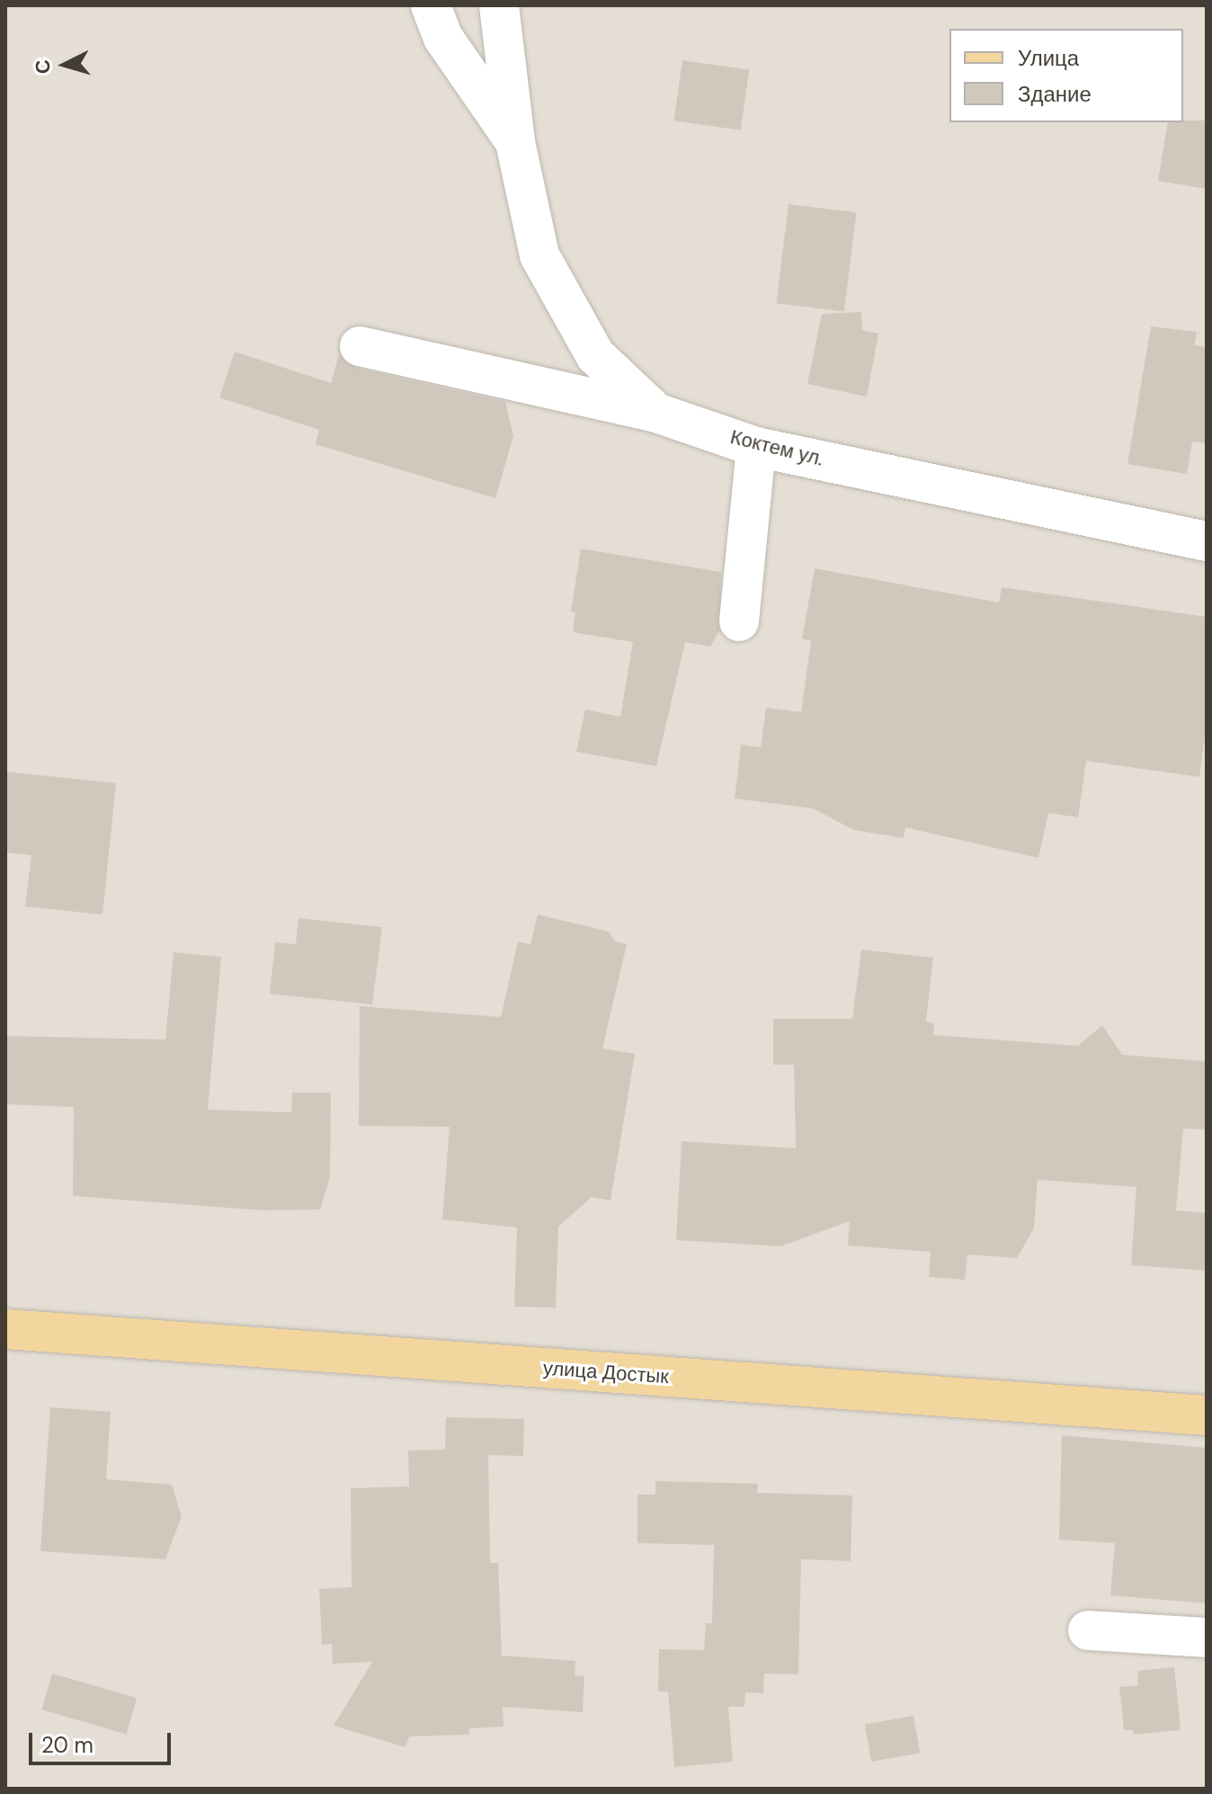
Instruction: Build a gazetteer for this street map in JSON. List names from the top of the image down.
{
  "streets": {
    "main road": ["улица Достык"],
    "street": ["Коктем ул."]
  },
  "legend": ["Улица", "Здание"],
  "scale_bar": "20 m",
  "north": "left"
}
